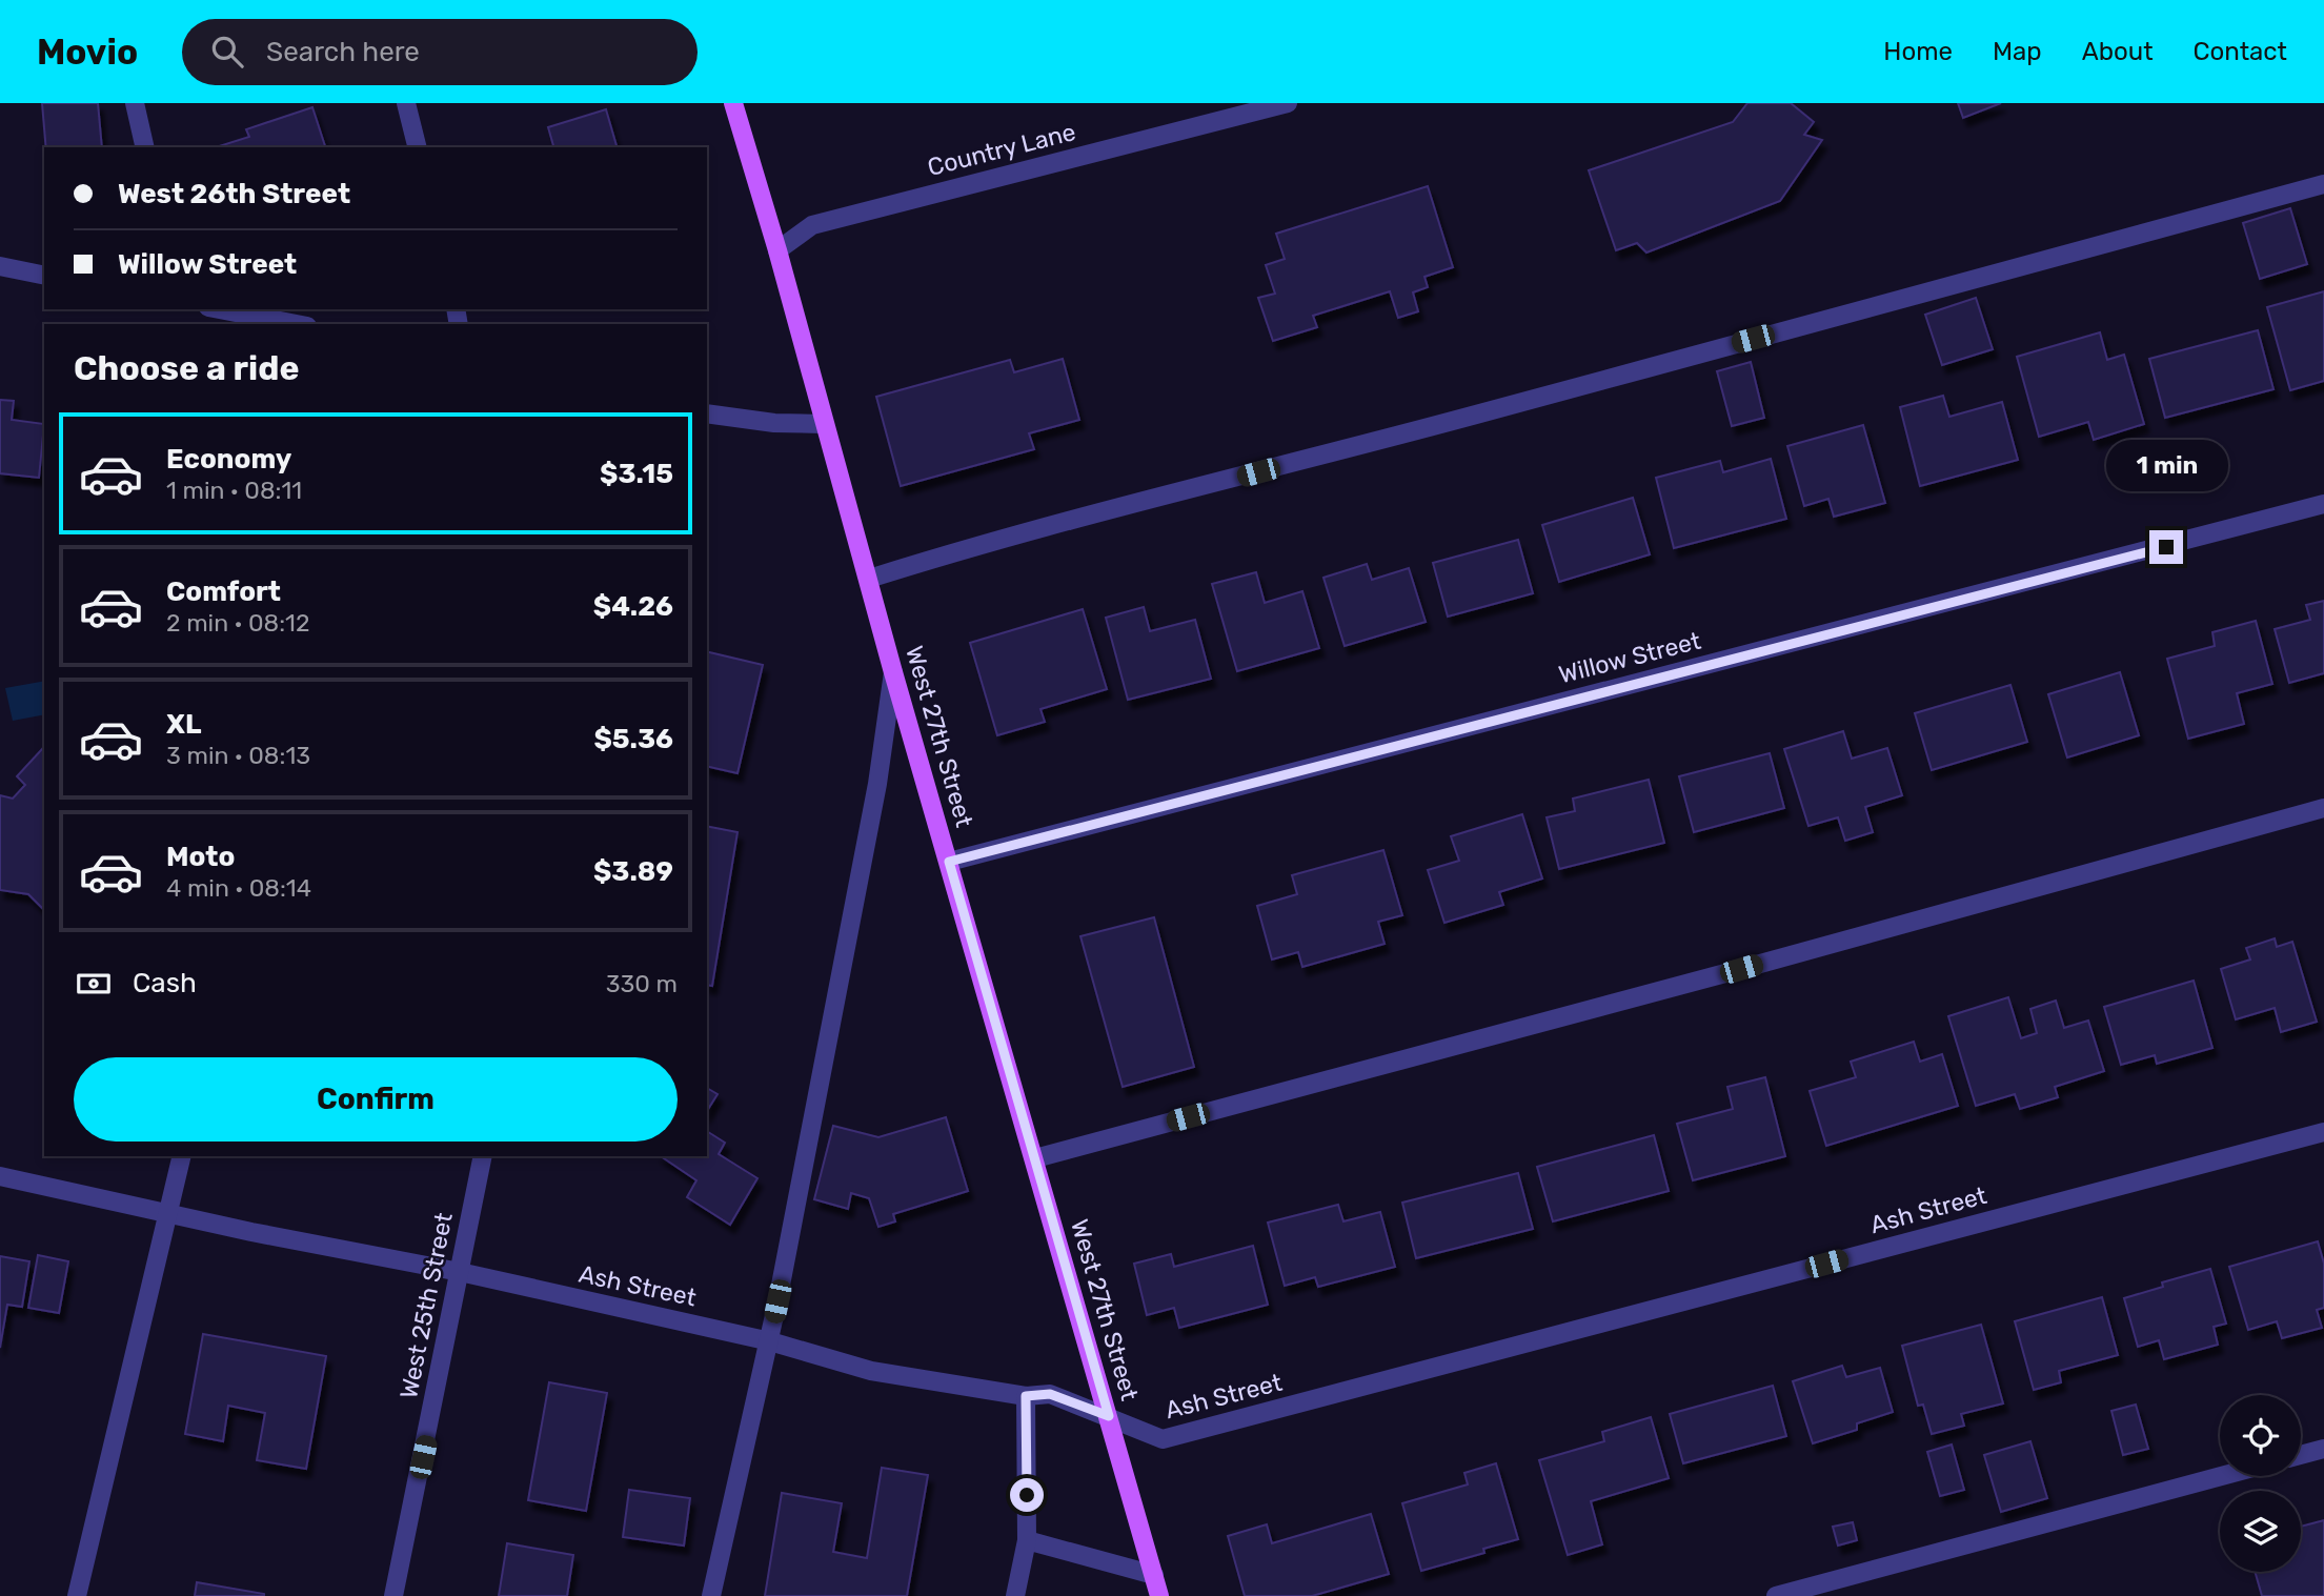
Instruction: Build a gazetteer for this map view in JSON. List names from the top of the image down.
{
  "streets": {
    "main road": ["West 27th Street"],
    "street": [
      "Country Lane",
      "Willow Street",
      "Ash Street",
      "West 25th Street"
    ]
  },
  "crossings": [
    ["Country Lane", "West 27th Street"],
    ["Willow Street", "West 27th Street"],
    ["West 27th Street", "Ash Street"],
    ["Ash Street", "West 25th Street"]
  ],
  "page": {
    "header": "Movio",
    "search": "Search here",
    "nav": [
      "Home",
      "Map",
      "About",
      "Contact"
    ],
    "banner": ["West 26th Street", "Willow Street"],
    "heading": "Choose a ride",
    "list": [
      {
        "name": "Economy",
        "note": "1 min · 08:11",
        "value": "$3.15"
      },
      {
        "name": "Comfort",
        "note": "2 min · 08:12",
        "value": "$4.26"
      },
      {
        "name": "XL",
        "note": "3 min · 08:13",
        "value": "$5.36"
      },
      {
        "name": "Moto",
        "note": "4 min · 08:14",
        "value": "$3.89"
      }
    ],
    "bubble": "1 min",
    "pay": ["Cash", "330 m"],
    "buttons": "Confirm"
  }
}
